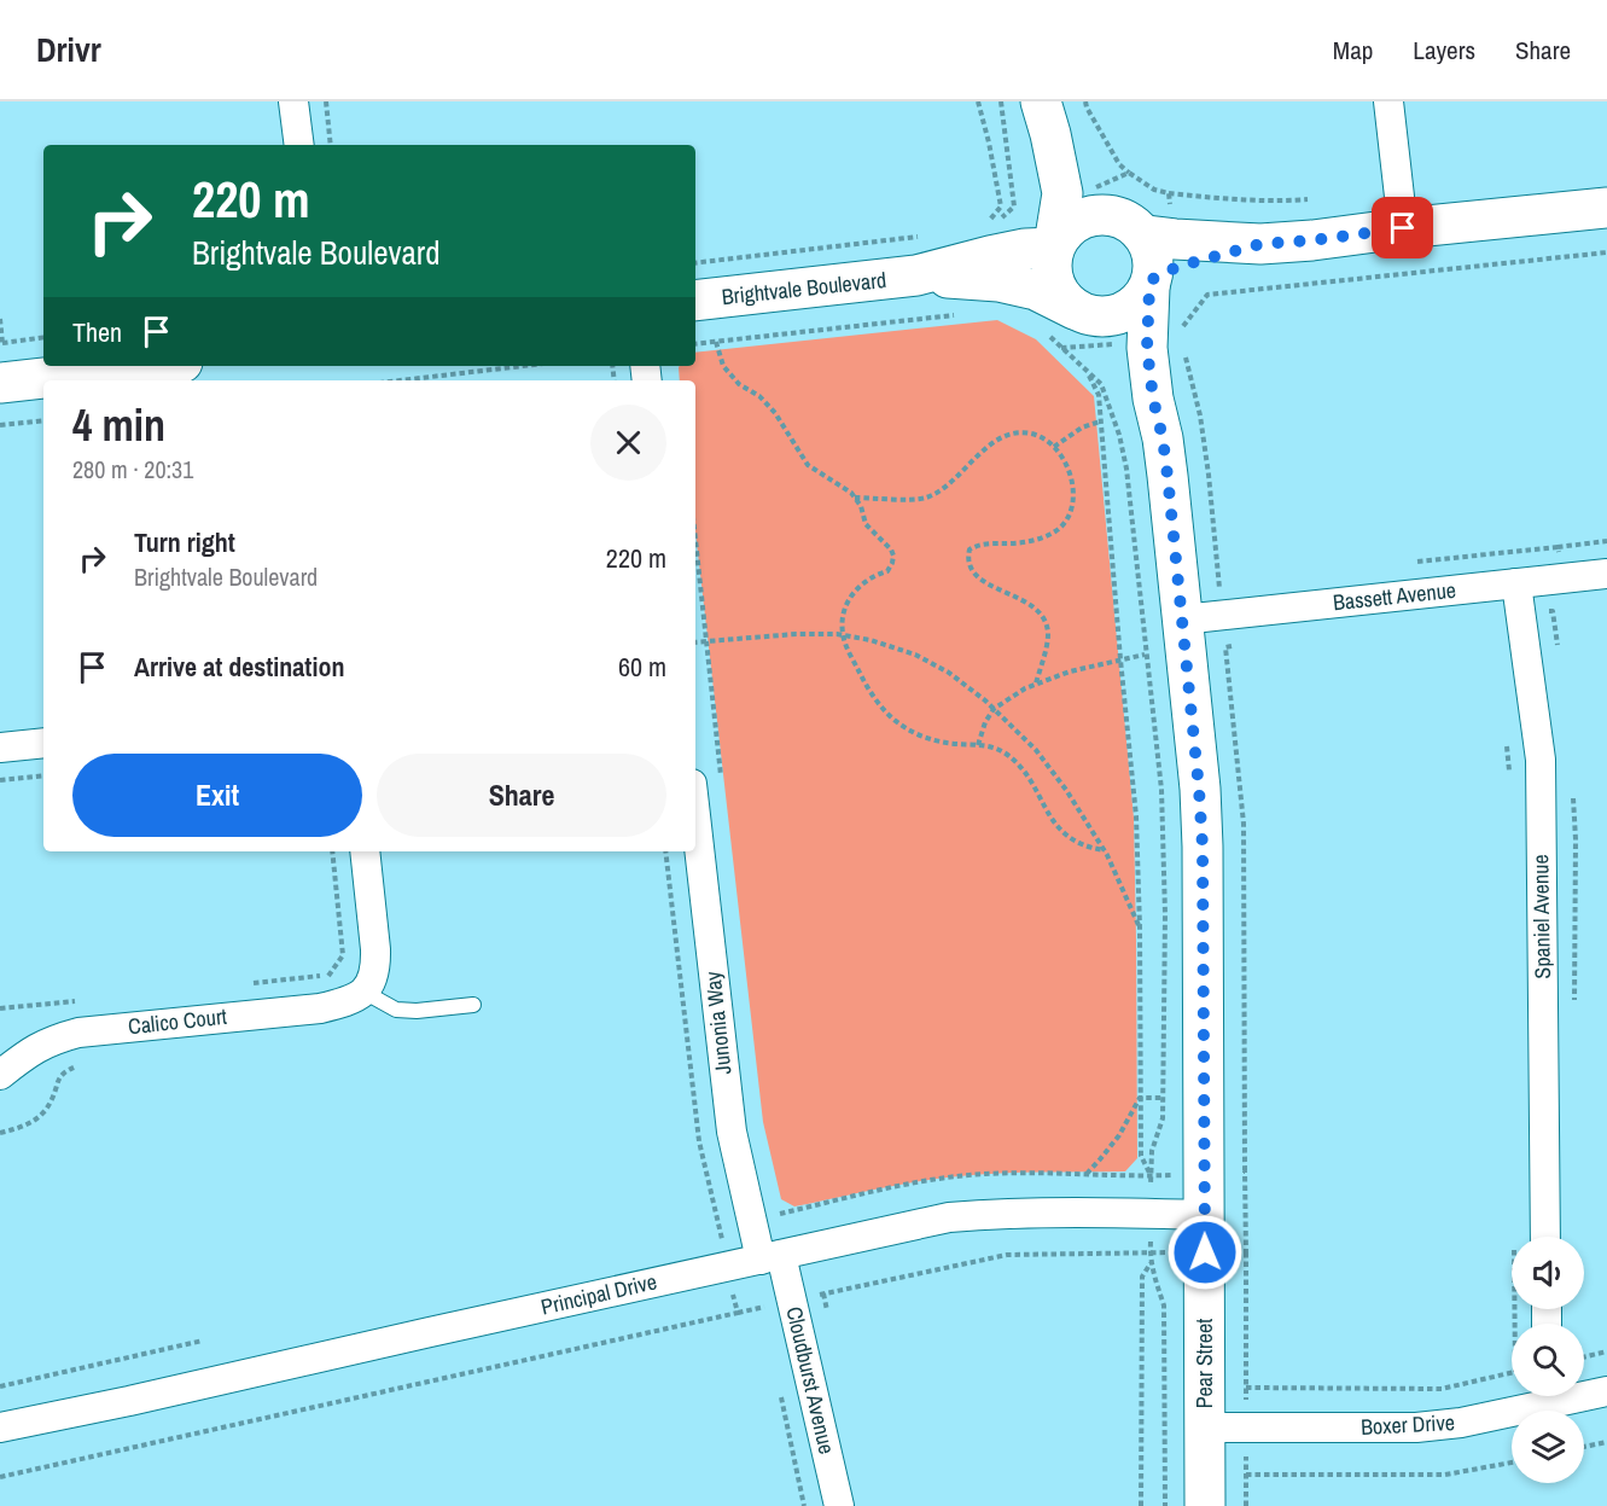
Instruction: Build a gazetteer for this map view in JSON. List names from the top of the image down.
{
  "streets": {
    "street": [
      "Brightvale Boulevard",
      "Bassett Avenue",
      "Spaniel Avenue",
      "Calico Court",
      "Junonia Way",
      "Principal Drive",
      "Pear Street",
      "Cloudburst Avenue",
      "Boxer Drive"
    ]
  },
  "crossings": [
    ["Brightvale Boulevard", "Pear Street"],
    ["Bassett Avenue", "Spaniel Avenue"],
    ["Bassett Avenue", "Pear Street"],
    ["Junonia Way", "Principal Drive"],
    ["Junonia Way", "Cloudburst Avenue"],
    ["Principal Drive", "Pear Street"],
    ["Principal Drive", "Cloudburst Avenue"],
    ["Pear Street", "Boxer Drive"]
  ],
  "page": {
    "header": "Drivr",
    "nav": ["Map", "Layers", "Share"],
    "turn": ["220 m", "Brightvale Boulevard"],
    "then": "Then",
    "heading": ["4 min", "280 m · 20:31"],
    "list": [
      {
        "name": "Turn right",
        "note": "Brightvale Boulevard",
        "value": "220 m"
      },
      {
        "name": "Arrive at destination",
        "value": "60 m"
      }
    ],
    "buttons": ["Exit", "Share"]
  }
}
